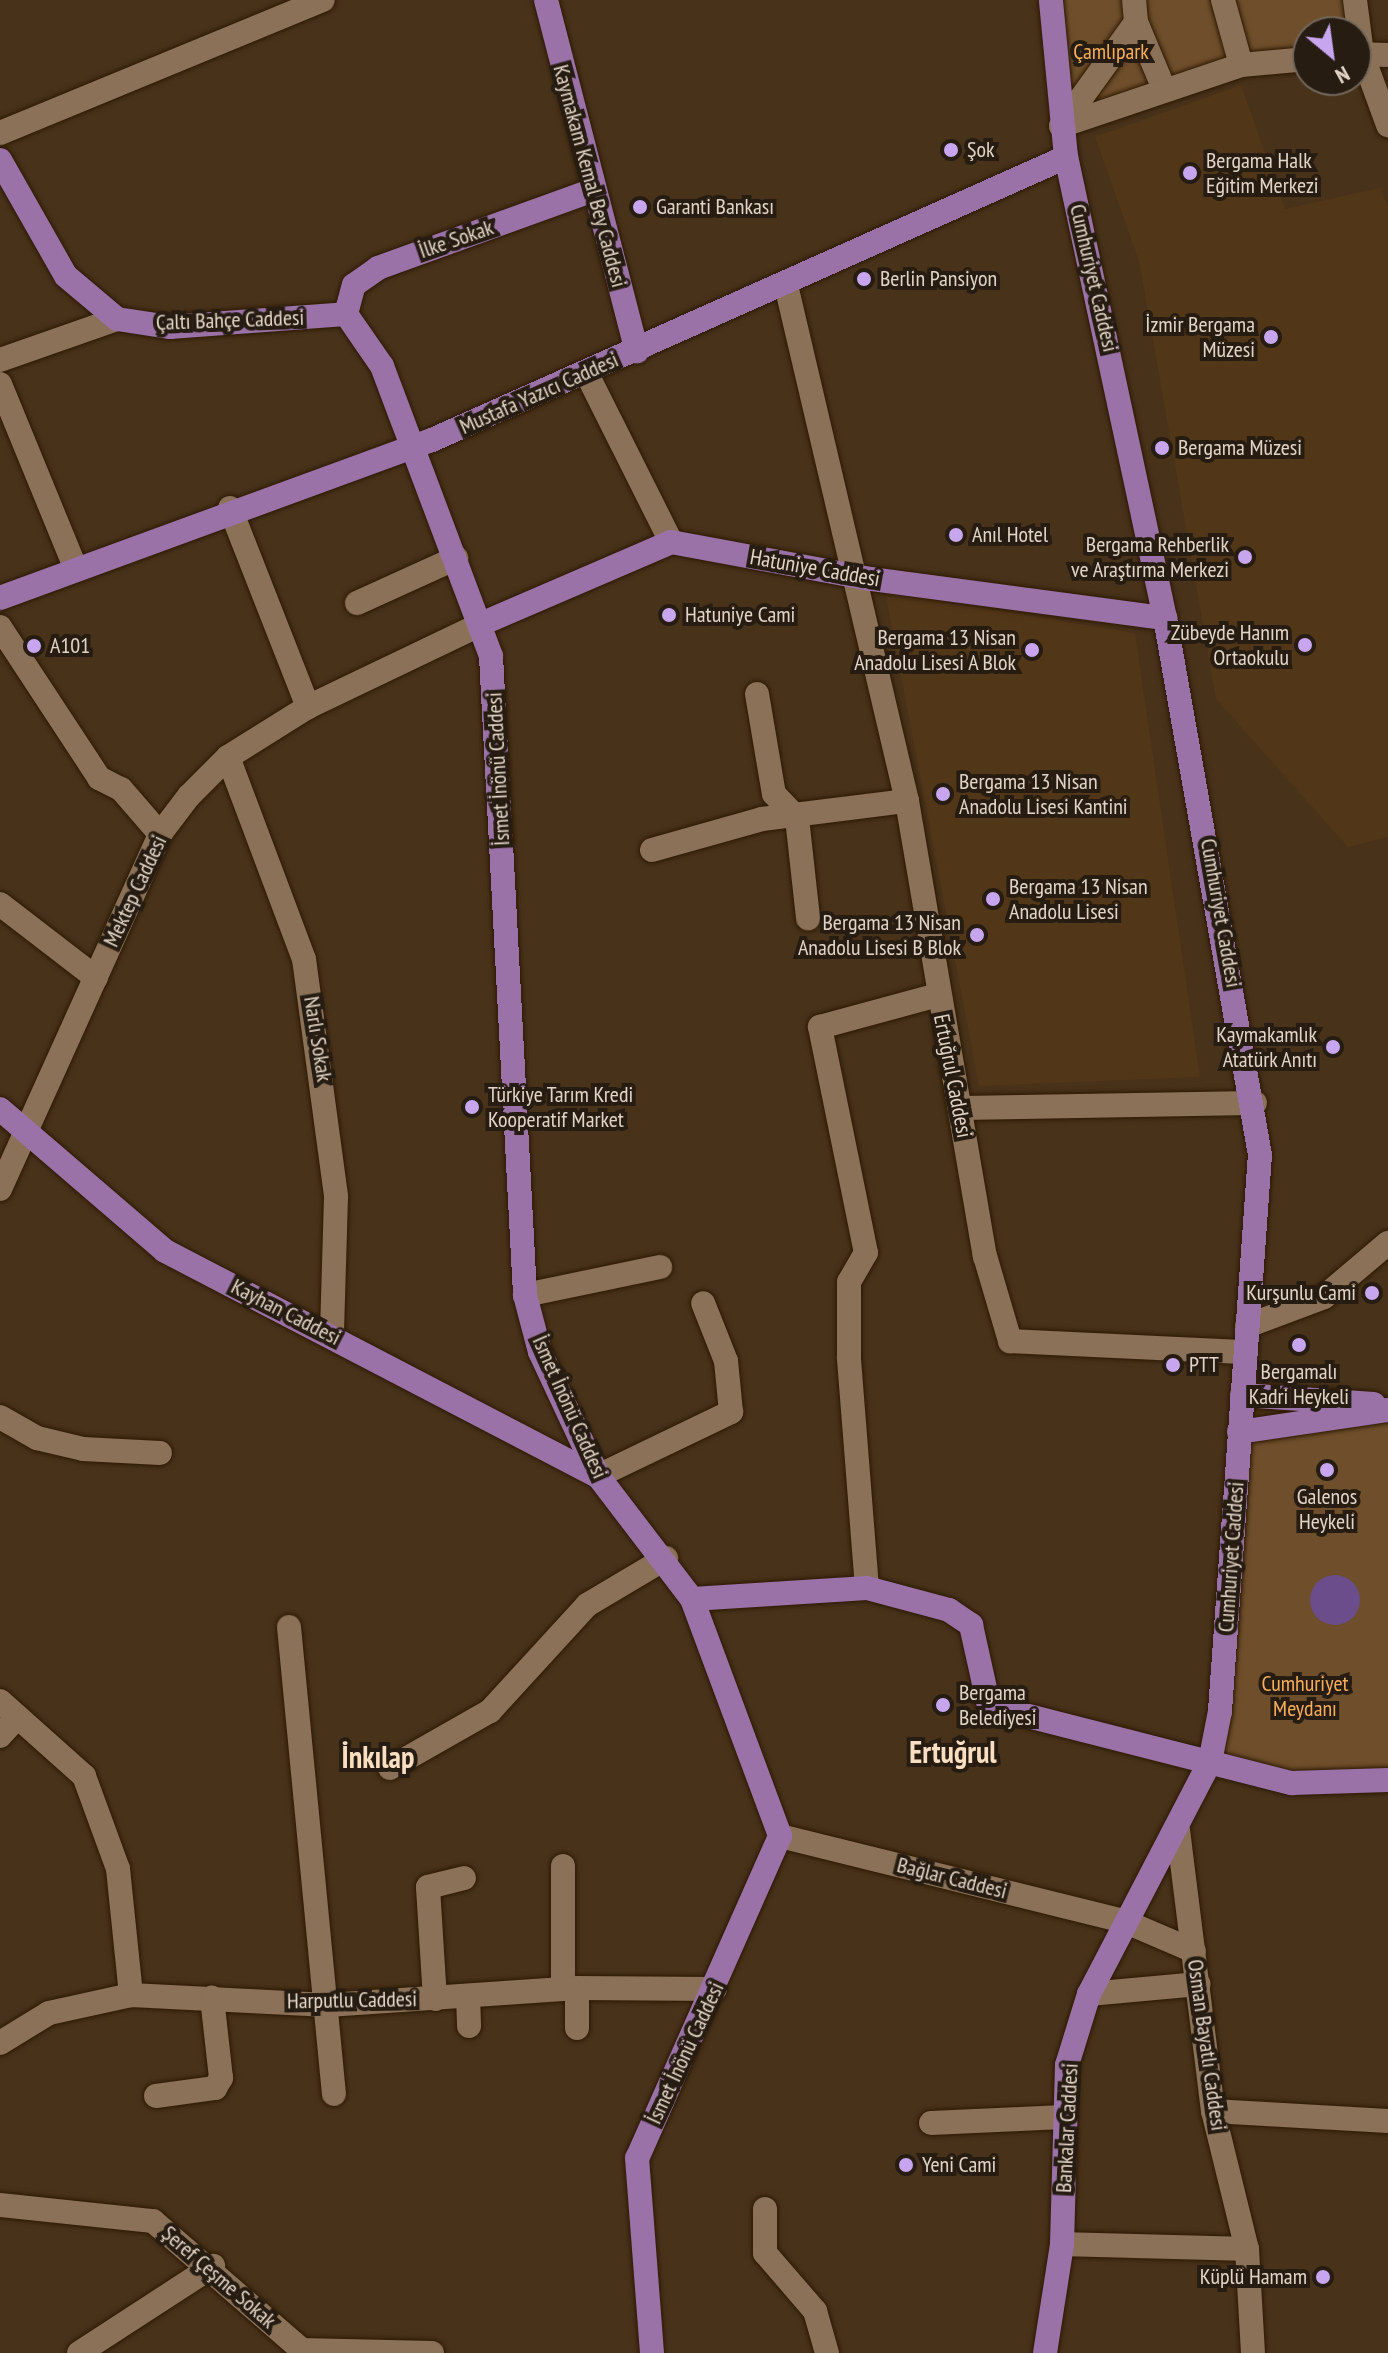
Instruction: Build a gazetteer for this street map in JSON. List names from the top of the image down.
{
  "streets": {
    "main road": [
      "Kaymakam Kemal Bey Caddesi",
      "İlke Sokak",
      "Cumhuriyet Caddesi",
      "Çaltı Bahçe Caddesi",
      "Mustafa Yazıcı Caddesi",
      "Hatuniye Caddesi",
      "İsmet İnönü Caddesi",
      "Kayhan Caddesi",
      "Bankalar Caddesi"
    ],
    "street": [
      "Mektep Caddesi",
      "Narlı Sokak",
      "Ertuğrul Caddesi",
      "Bağlar Caddesi",
      "Harputlu Caddesi",
      "Osman Bayatlı Caddesi",
      "Şeref Çeşme Sokak"
    ]
  },
  "crossings": [
    ["Kaymakam Kemal Bey Caddesi", "İlke Sokak"],
    ["Kaymakam Kemal Bey Caddesi", "Mustafa Yazıcı Caddesi"],
    ["İlke Sokak", "Çaltı Bahçe Caddesi"],
    ["Cumhuriyet Caddesi", "Mustafa Yazıcı Caddesi"],
    ["Cumhuriyet Caddesi", "Hatuniye Caddesi"],
    ["Cumhuriyet Caddesi", "Ertuğrul Caddesi"],
    ["Cumhuriyet Caddesi", "Osman Bayatlı Caddesi"],
    ["Cumhuriyet Caddesi", "Bankalar Caddesi"],
    ["Mustafa Yazıcı Caddesi", "İsmet İnönü Caddesi"],
    ["Mustafa Yazıcı Caddesi", "Ertuğrul Caddesi"],
    ["Hatuniye Caddesi", "Ertuğrul Caddesi"],
    ["İsmet İnönü Caddesi", "Mektep Caddesi"],
    ["İsmet İnönü Caddesi", "Kayhan Caddesi"],
    ["İsmet İnönü Caddesi", "Bağlar Caddesi"],
    ["İsmet İnönü Caddesi", "Harputlu Caddesi"],
    ["Mektep Caddesi", "Narlı Sokak"],
    ["Mektep Caddesi", "Kayhan Caddesi"],
    ["Narlı Sokak", "Kayhan Caddesi"],
    ["Bağlar Caddesi", "Osman Bayatlı Caddesi"],
    ["Bağlar Caddesi", "Bankalar Caddesi"],
    ["Osman Bayatlı Caddesi", "Bankalar Caddesi"]
  ],
  "districts": ["Ertuğrul", "İnkılap"],
  "parks": ["Çamlıpark", "Cumhuriyet Meydanı"],
  "places": [
    "Şok",
    "Bergama Halk Eğitim Merkezi",
    "Garanti Bankası",
    "Berlin Pansiyon",
    "İzmir Bergama Müzesi",
    "Bergama Müzesi",
    "Anıl Hotel",
    "Bergama Rehberlik ve Araştırma Merkezi",
    "Hatuniye Cami",
    "Zübeyde Hanım Ortaokulu",
    "A101",
    "Bergama 13 Nisan Anadolu Lisesi A Blok",
    "Bergama 13 Nisan Anadolu Lisesi Kantini",
    "Bergama 13 Nisan Anadolu Lisesi",
    "Bergama 13 Nisan Anadolu Lisesi B Blok",
    "Kaymakamlık Atatürk Anıtı",
    "Türkiye Tarım Kredi Kooperatif Market",
    "Kurşunlu Cami",
    "Bergamalı Kadri Heykeli",
    "PTT",
    "Galenos Heykeli",
    "Bergama Belediyesi",
    "Yeni Cami",
    "Küplü Hamam"
  ],
  "north": "bottom right"
}
